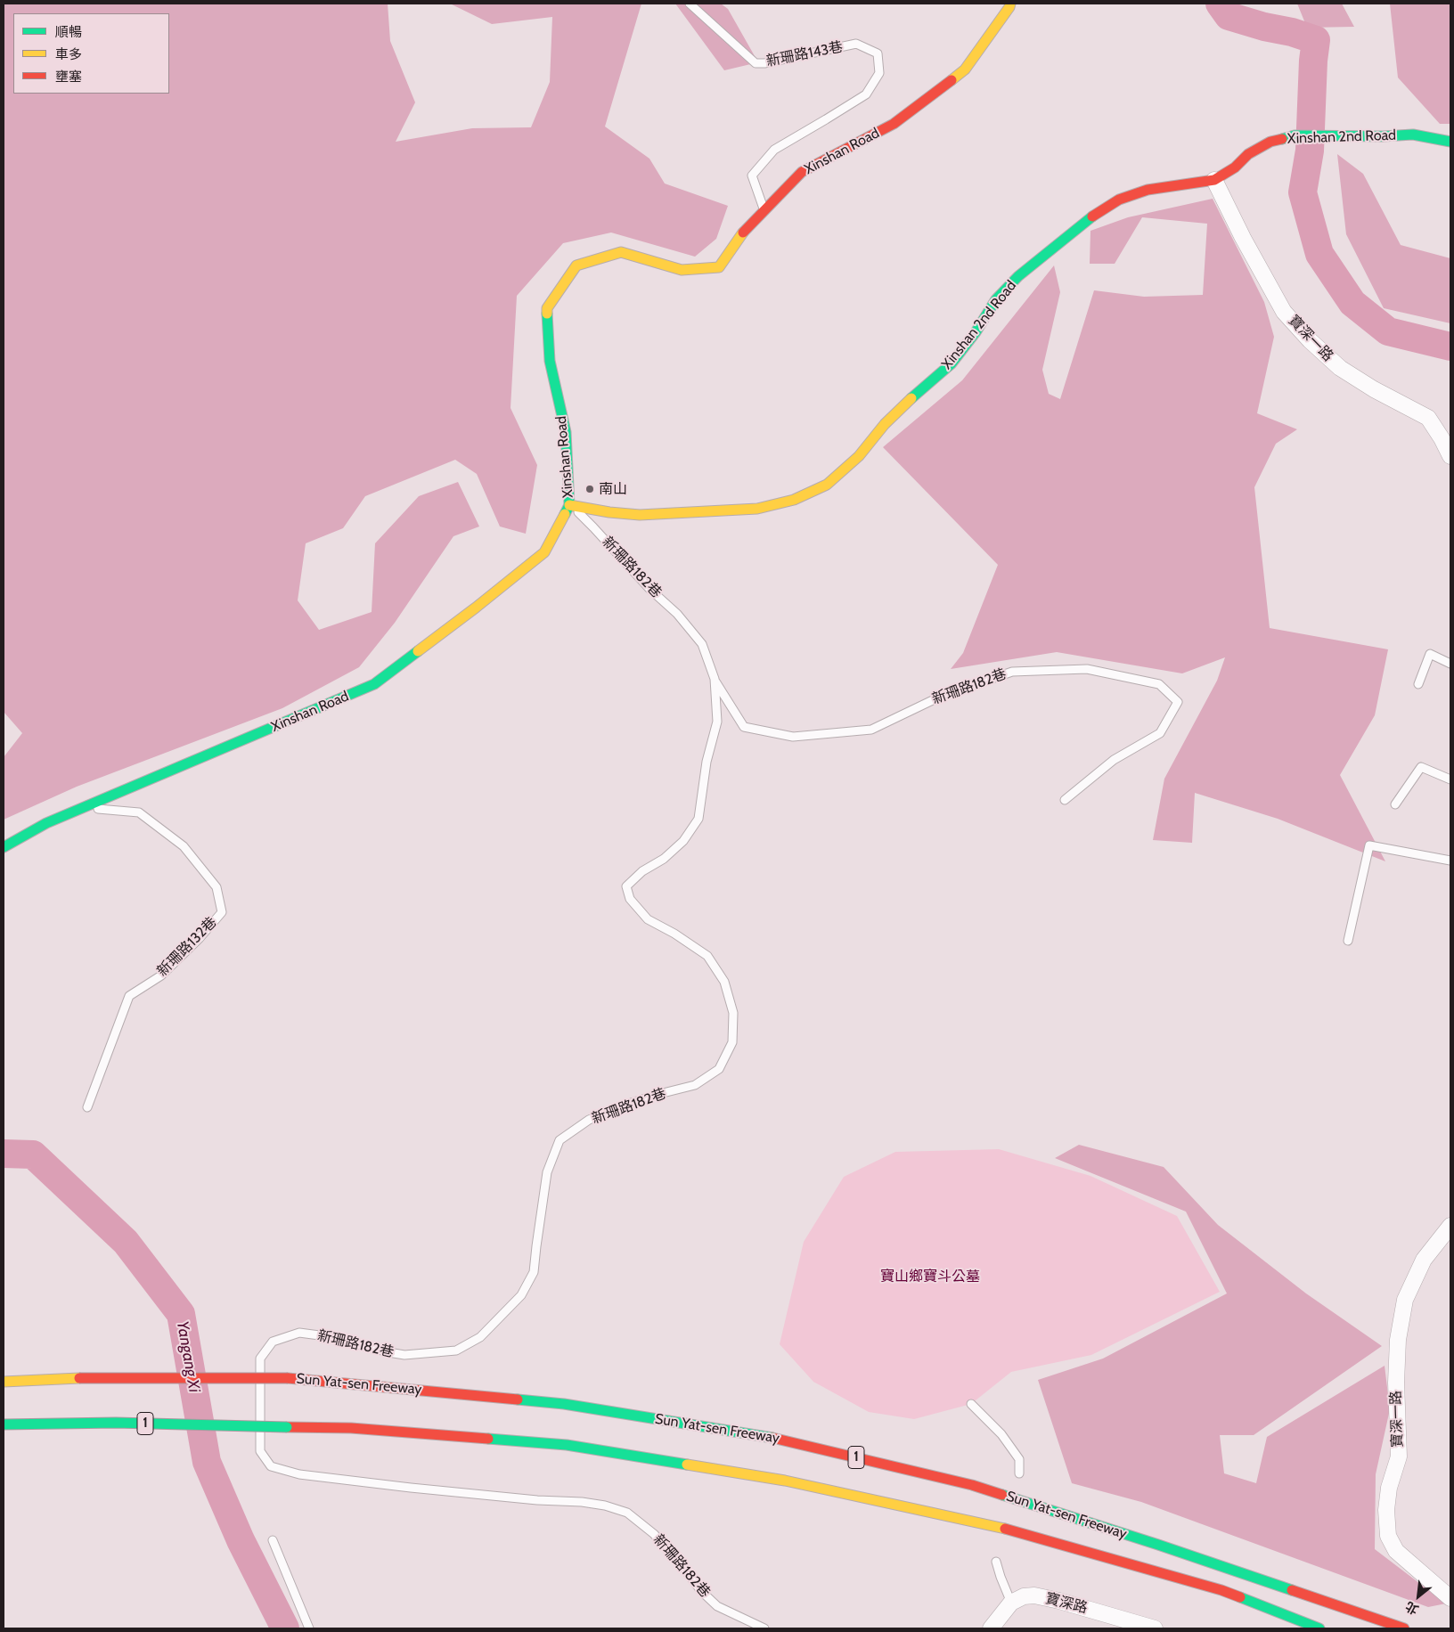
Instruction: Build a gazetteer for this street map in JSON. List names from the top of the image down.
{
  "streets": {
    "main road": [
      "Xinshan 2nd Road",
      "Xinshan Road",
      "Sun Yat-sen Freeway",
      "1"
    ],
    "street": ["寶深一路", "寶深路"],
    "lane": ["新珊路143巷", "新珊路182巷", "新珊路132巷"]
  },
  "crossings": [
    ["新珊路143巷", "Xinshan Road"],
    ["Xinshan 2nd Road", "Xinshan Road"],
    ["Xinshan 2nd Road", "寶深一路"],
    ["Xinshan 2nd Road", "新珊路182巷"],
    ["Xinshan Road", "新珊路182巷"],
    ["Xinshan Road", "新珊路132巷"]
  ],
  "water": ["Yangang Xi"],
  "parks": ["寶山鄉寶斗公墓"],
  "places": ["南山"],
  "legend": ["順暢", "車多", "壅塞"],
  "north": "bottom left"
}
